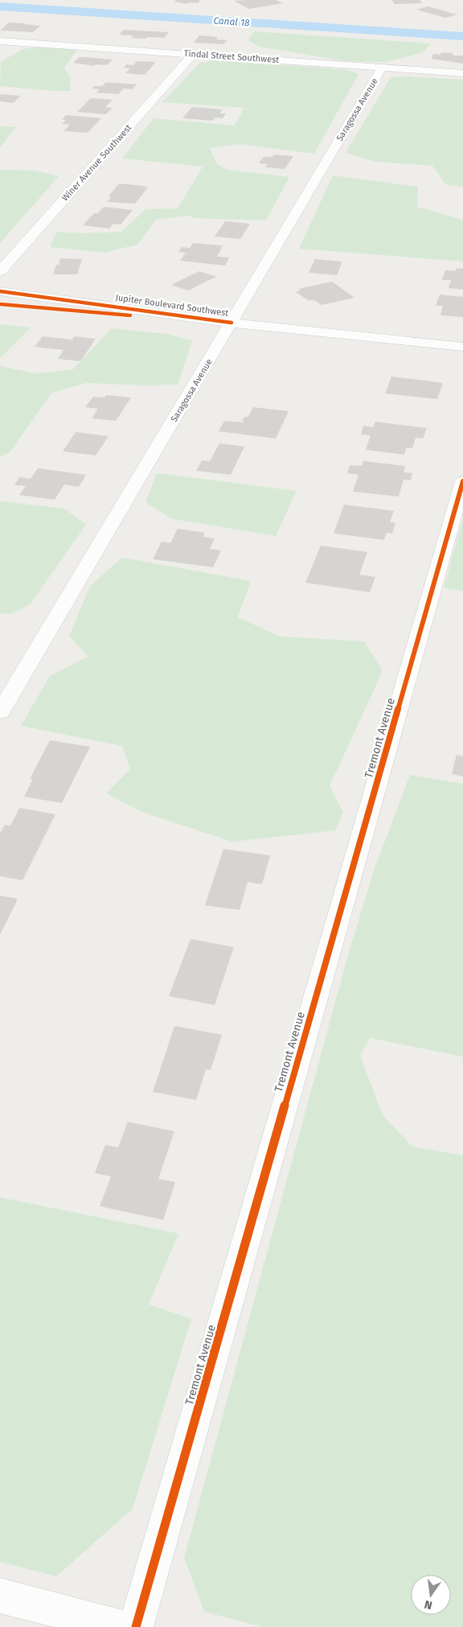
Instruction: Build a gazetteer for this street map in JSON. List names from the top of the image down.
{
  "streets": {
    "street": [
      "Tindal Street Southwest",
      "Saragossa Avenue",
      "Winer Avenue Southwest",
      "Jupiter Boulevard Southwest",
      "Tremont Avenue"
    ]
  },
  "crossings": [
    ["Tindal Street Southwest", "Saragossa Avenue"],
    ["Tindal Street Southwest", "Winer Avenue Southwest"],
    ["Saragossa Avenue", "Jupiter Boulevard Southwest"]
  ],
  "water": ["Canal 18"],
  "north": "bottom"
}
